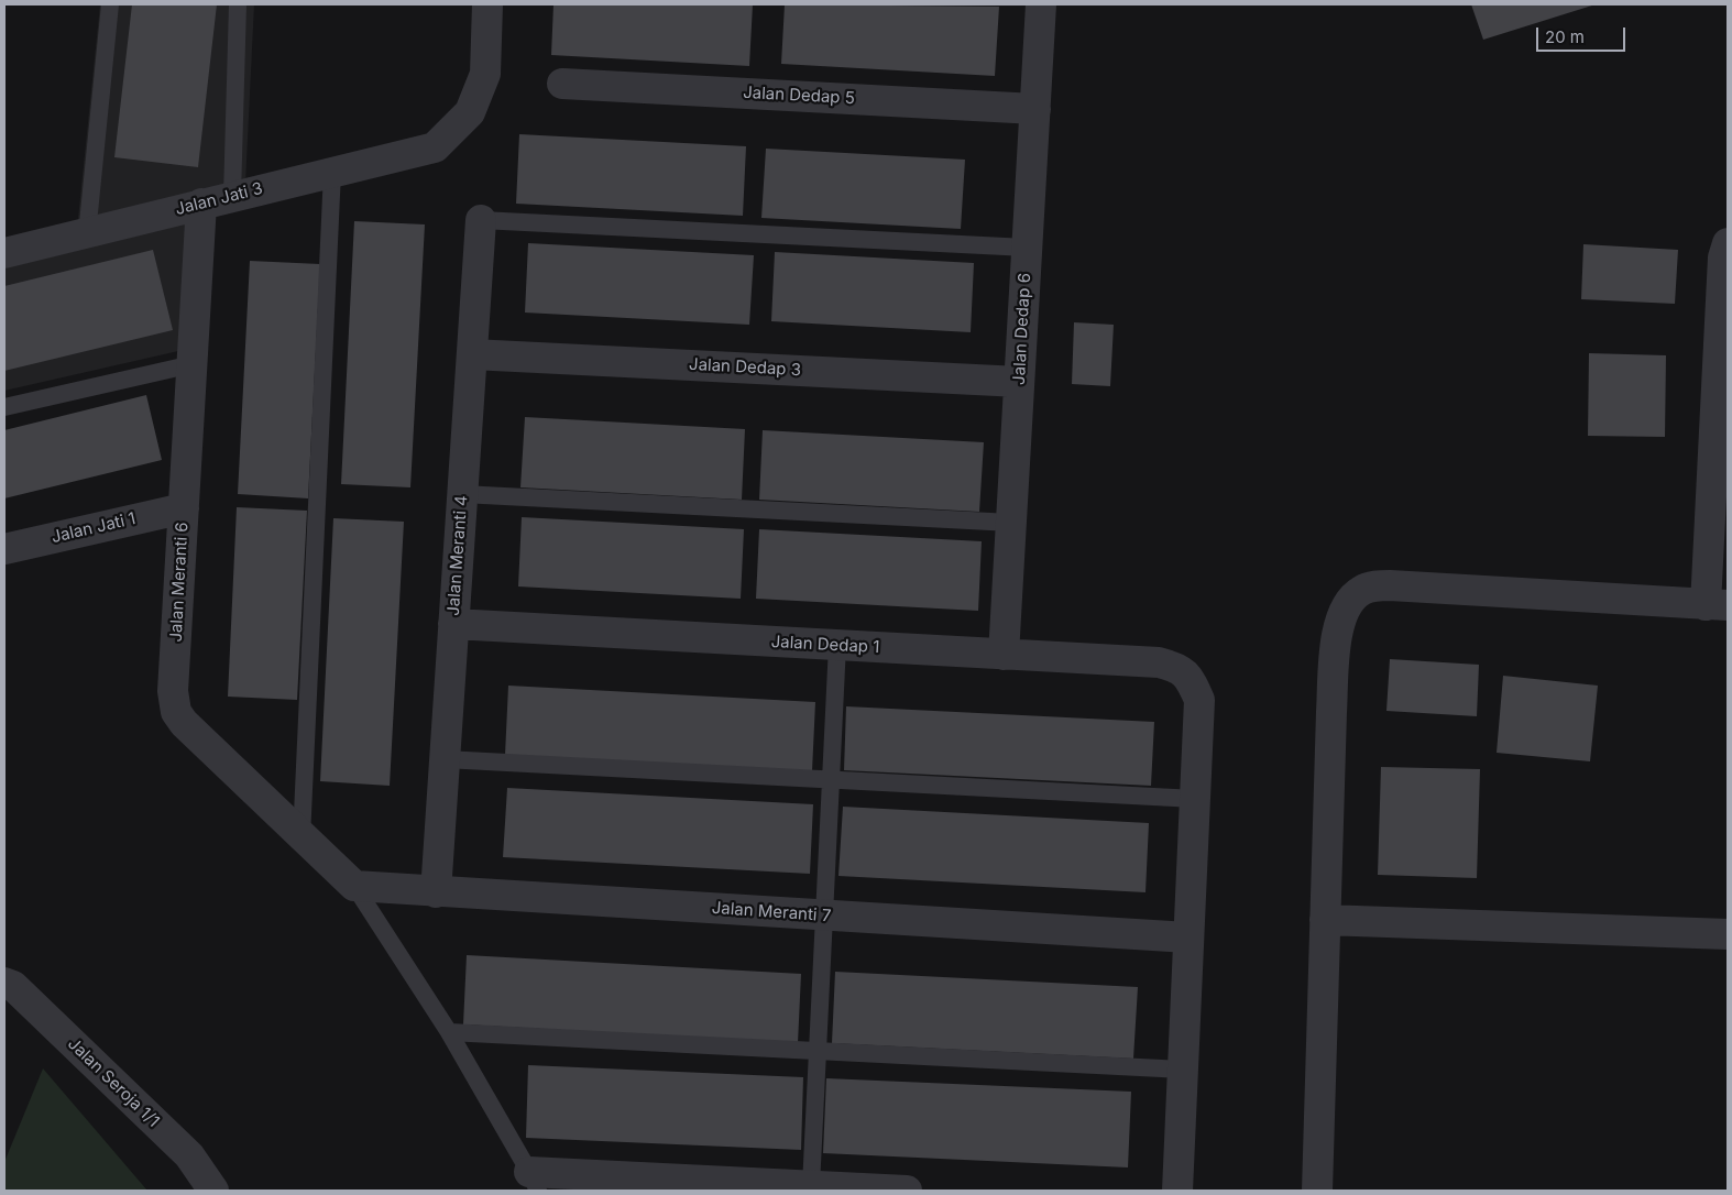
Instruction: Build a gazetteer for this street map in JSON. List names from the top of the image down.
{
  "streets": {
    "street": [
      "Jalan Dedap 5",
      "Jalan Jati 3",
      "Jalan Dedap 6",
      "Jalan Dedap 3",
      "Jalan Jati 1",
      "Jalan Meranti 4",
      "Jalan Meranti 6",
      "Jalan Dedap 1",
      "Jalan Meranti 7",
      "Jalan Seroja 1/1"
    ]
  },
  "crossings": [
    ["Jalan Dedap 5", "Jalan Dedap 6"],
    ["Jalan Jati 3", "Jalan Meranti 6"],
    ["Jalan Dedap 6", "Jalan Dedap 3"],
    ["Jalan Dedap 6", "Jalan Dedap 1"],
    ["Jalan Dedap 3", "Jalan Meranti 4"],
    ["Jalan Jati 1", "Jalan Meranti 6"],
    ["Jalan Meranti 4", "Jalan Dedap 1"],
    ["Jalan Meranti 4", "Jalan Meranti 7"],
    ["Jalan Meranti 6", "Jalan Meranti 7"]
  ],
  "scale_bar": "20 m"
}
